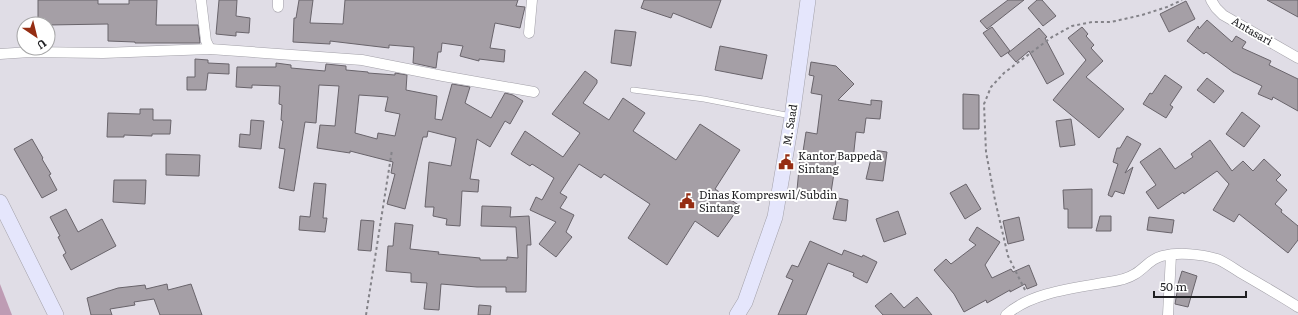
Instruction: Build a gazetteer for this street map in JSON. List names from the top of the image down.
{
  "streets": {
    "street": ["Antasari", "M. Saad"]
  },
  "places": {
    "public building": ["Kantor Bappeda Sintang", "Dinas Kompreswil/Subdin Sintang"]
  },
  "scale_bar": "50 m",
  "north": "bottom right"
}
